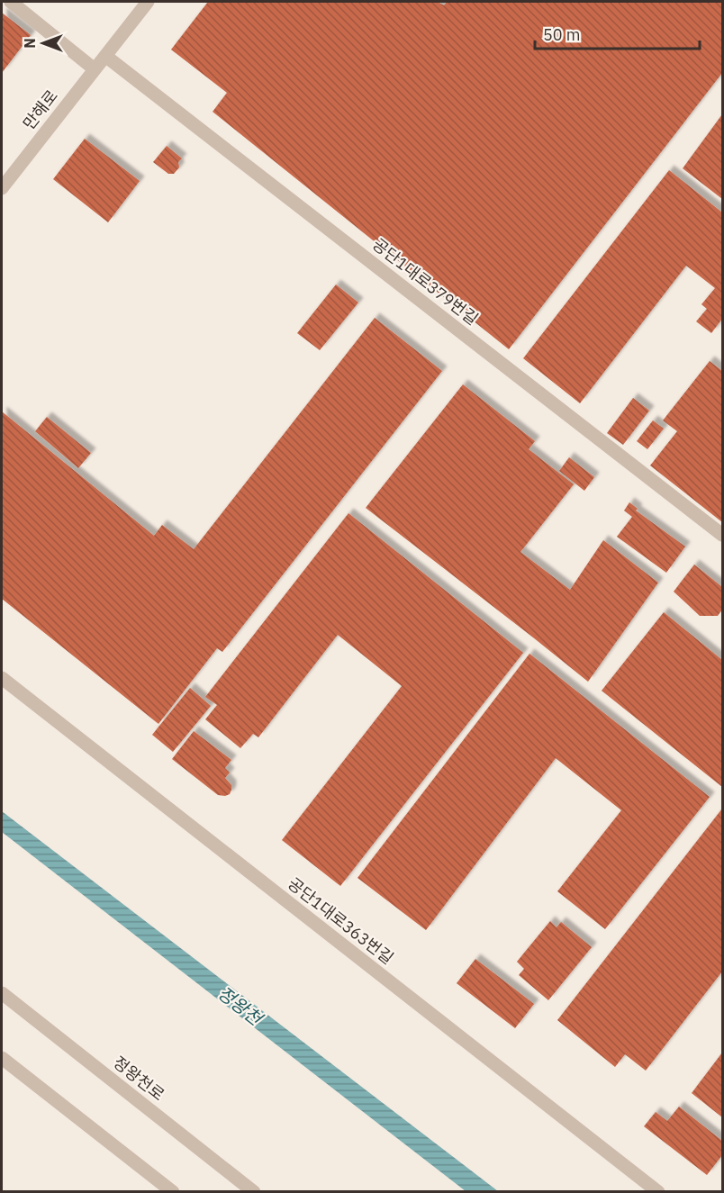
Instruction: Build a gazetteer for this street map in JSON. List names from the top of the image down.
{
  "streets": {
    "street": [
      "만해로",
      "공단1대로379번길",
      "공단1대로363번길",
      "정왕천로"
    ]
  },
  "crossings": [
    ["만해로", "공단1대로379번길"]
  ],
  "water": ["정왕천"],
  "scale_bar": "50 m",
  "north": "left"
}
